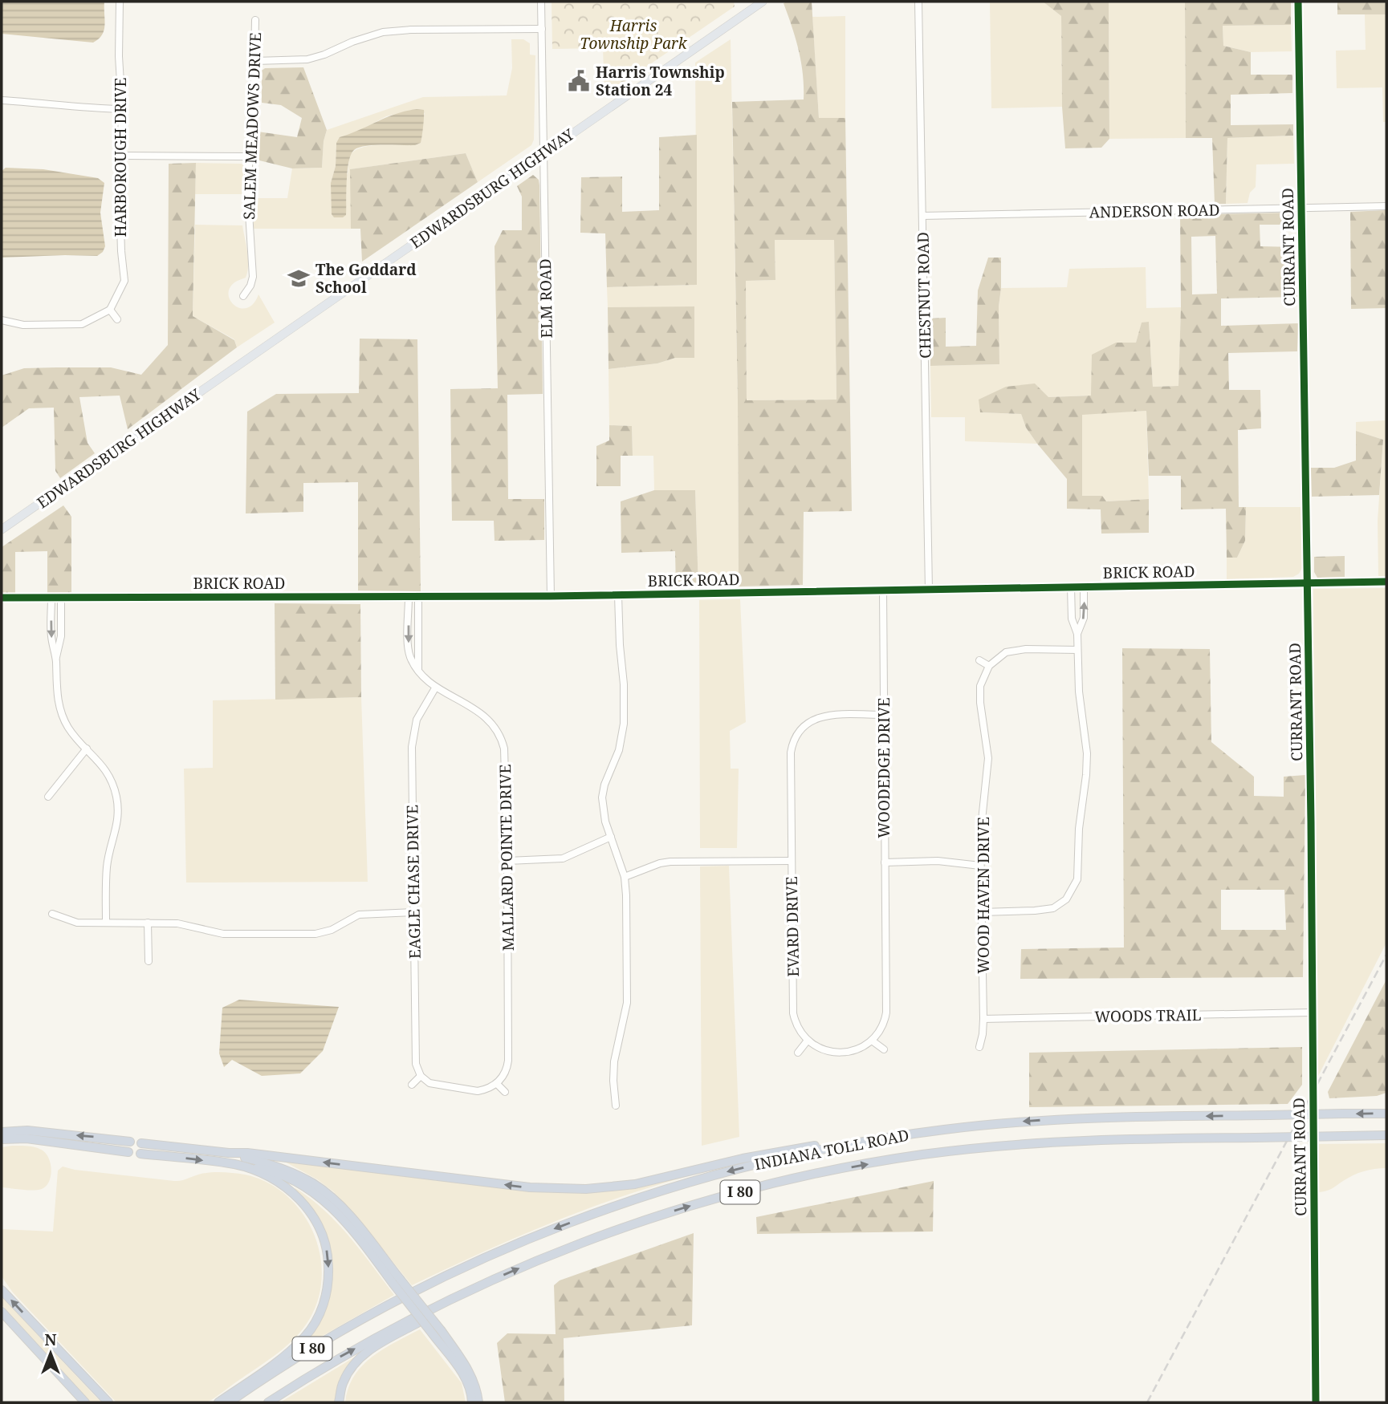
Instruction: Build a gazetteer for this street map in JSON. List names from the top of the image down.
{
  "streets": {
    "highway": ["INDIANA TOLL ROAD", "I 80"],
    "main road": ["EDWARDSBURG HIGHWAY"],
    "street": [
      "SALEM MEADOWS DRIVE",
      "HARBOROUGH DRIVE",
      "ANDERSON ROAD",
      "CURRANT ROAD",
      "CHESTNUT ROAD",
      "ELM ROAD",
      "BRICK ROAD",
      "WOODEDGE DRIVE",
      "MALLARD POINTE DRIVE",
      "EAGLE CHASE DRIVE",
      "WOOD HAVEN DRIVE",
      "EVARD DRIVE",
      "WOODS TRAIL"
    ]
  },
  "crossings": [
    ["EDWARDSBURG HIGHWAY", "ELM ROAD"],
    ["ANDERSON ROAD", "CURRANT ROAD"],
    ["ANDERSON ROAD", "CHESTNUT ROAD"],
    ["CURRANT ROAD", "BRICK ROAD"],
    ["CURRANT ROAD", "WOODS TRAIL"],
    ["CHESTNUT ROAD", "BRICK ROAD"],
    ["ELM ROAD", "BRICK ROAD"],
    ["BRICK ROAD", "WOODEDGE DRIVE"],
    ["BRICK ROAD", "MALLARD POINTE DRIVE"],
    ["WOODEDGE DRIVE", "EVARD DRIVE"],
    ["MALLARD POINTE DRIVE", "EAGLE CHASE DRIVE"],
    ["WOOD HAVEN DRIVE", "WOODS TRAIL"]
  ],
  "parks": ["Harris Township Park"],
  "places": {
    "public building": ["Harris Township Station 24"],
    "school or university": ["The Goddard School"]
  },
  "north": "top"
}
